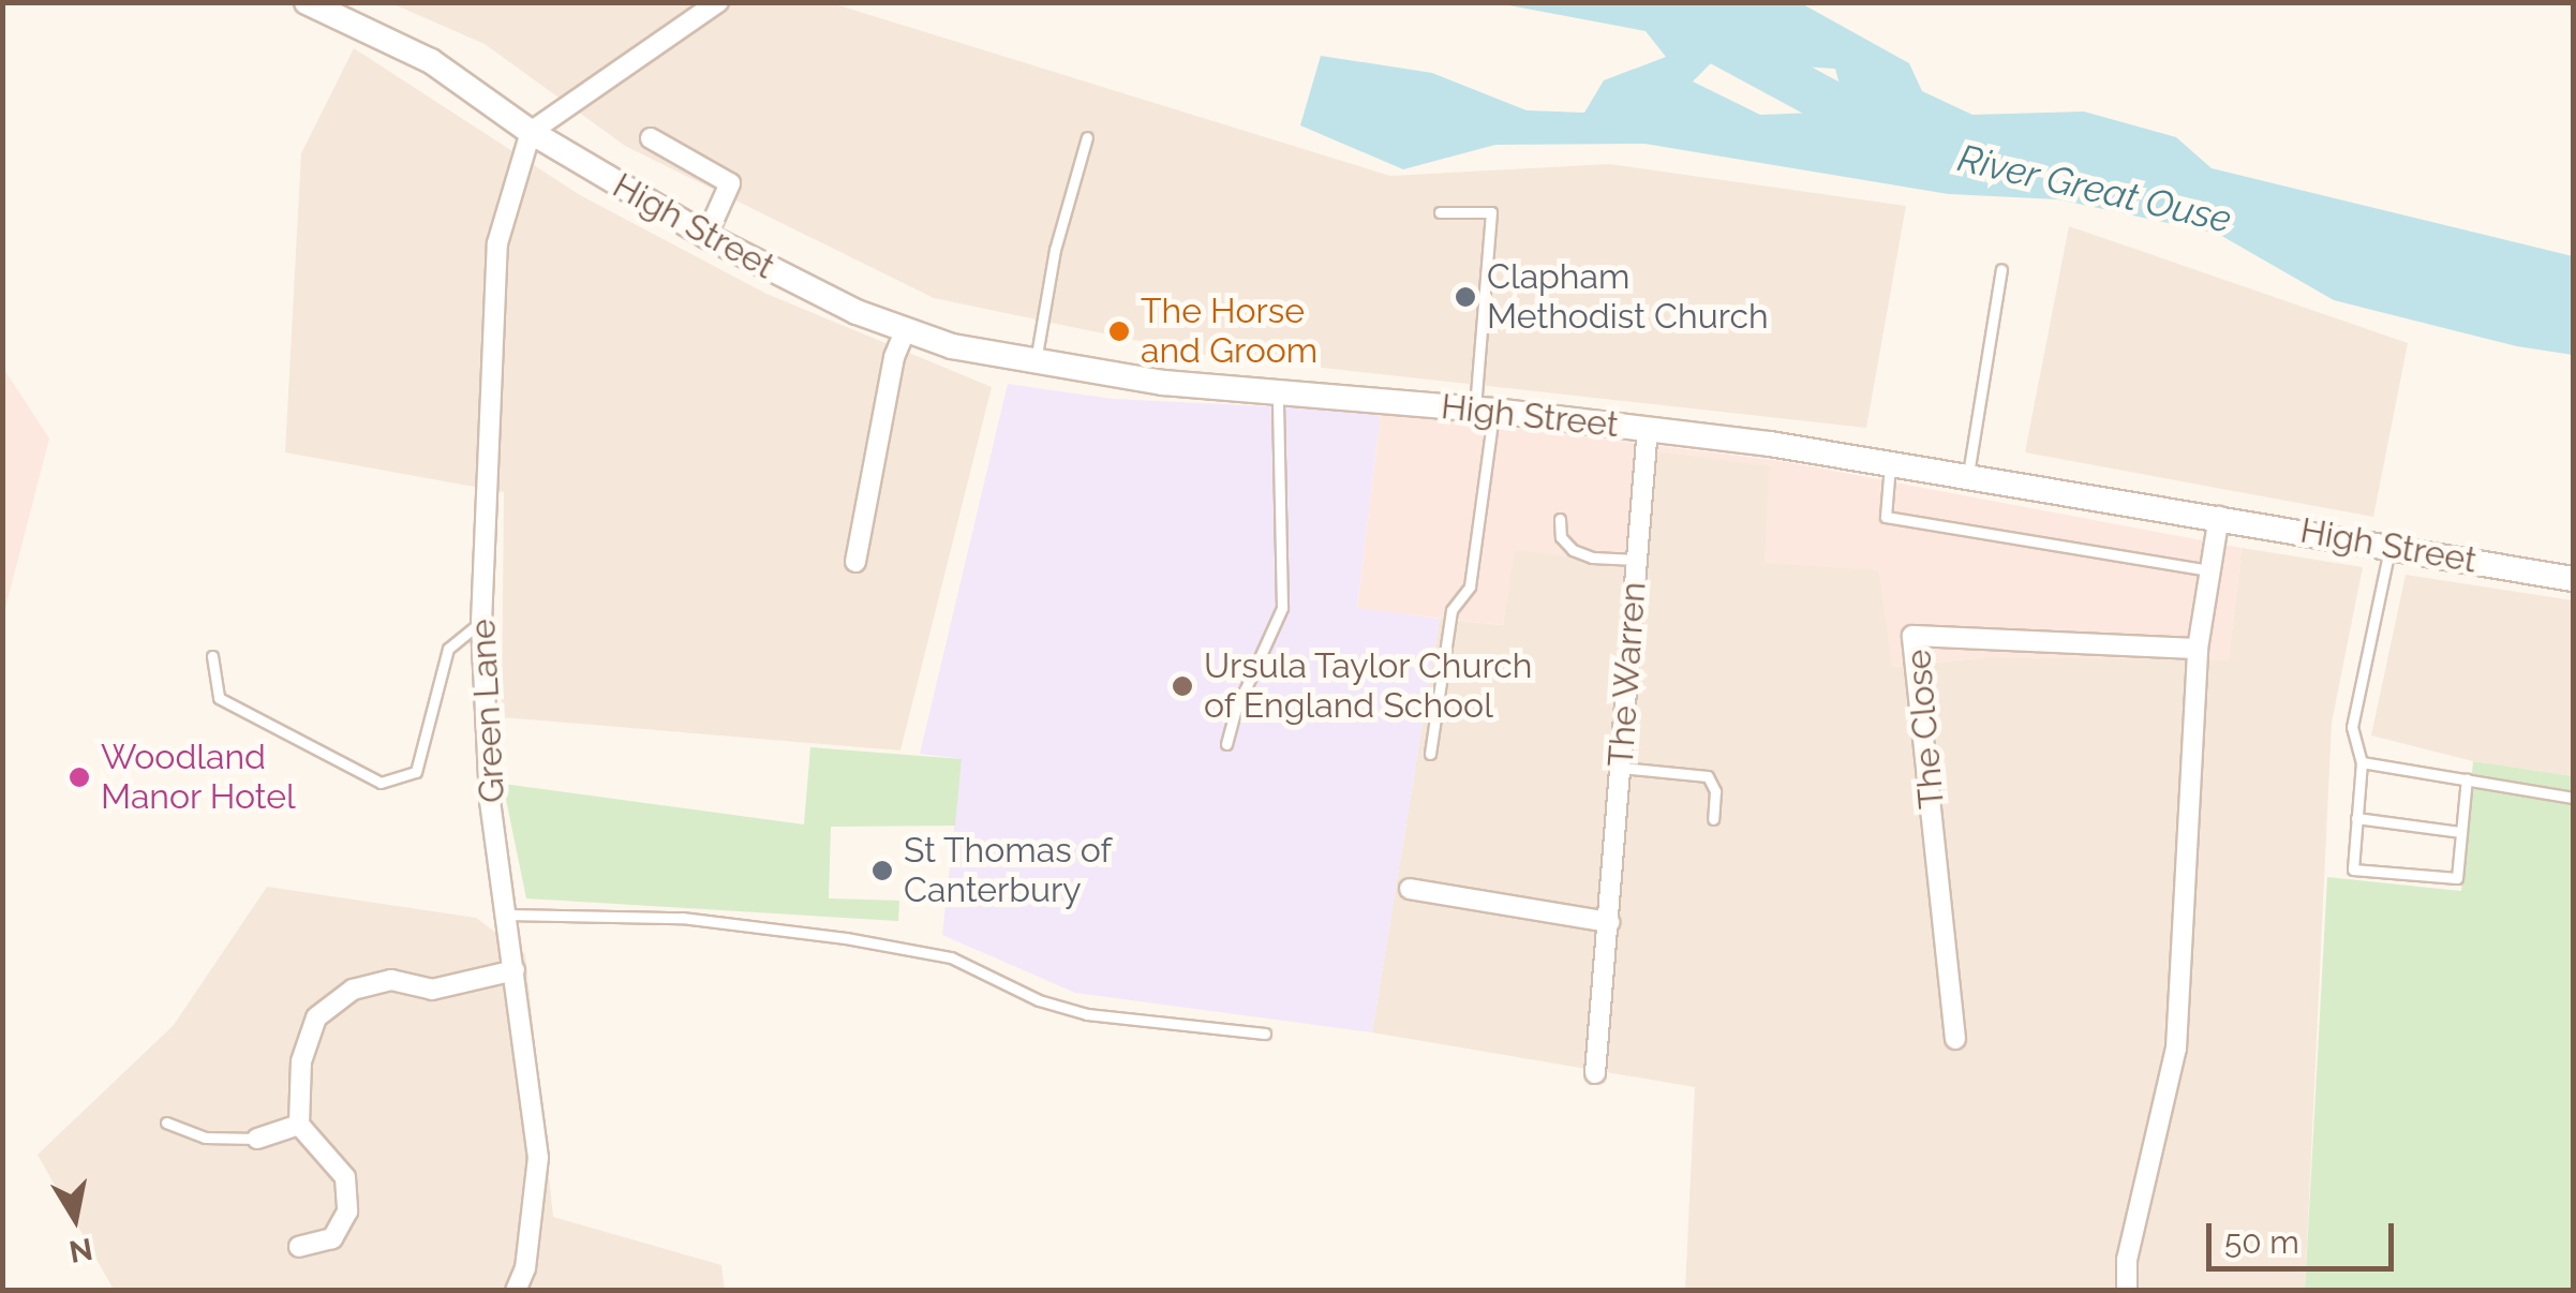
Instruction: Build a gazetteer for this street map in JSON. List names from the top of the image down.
{
  "streets": {
    "street": [
      "High Street",
      "The Warren",
      "Green Lane",
      "The Close"
    ]
  },
  "crossings": [
    ["High Street", "The Warren"],
    ["High Street", "Green Lane"]
  ],
  "water": ["River Great Ouse"],
  "places": [
    "Clapham Methodist Church",
    "The Horse and Groom",
    "Ursula Taylor Church of England School",
    "Woodland Manor Hotel",
    "St Thomas of Canterbury"
  ],
  "scale_bar": "50 m",
  "north": "bottom"
}
